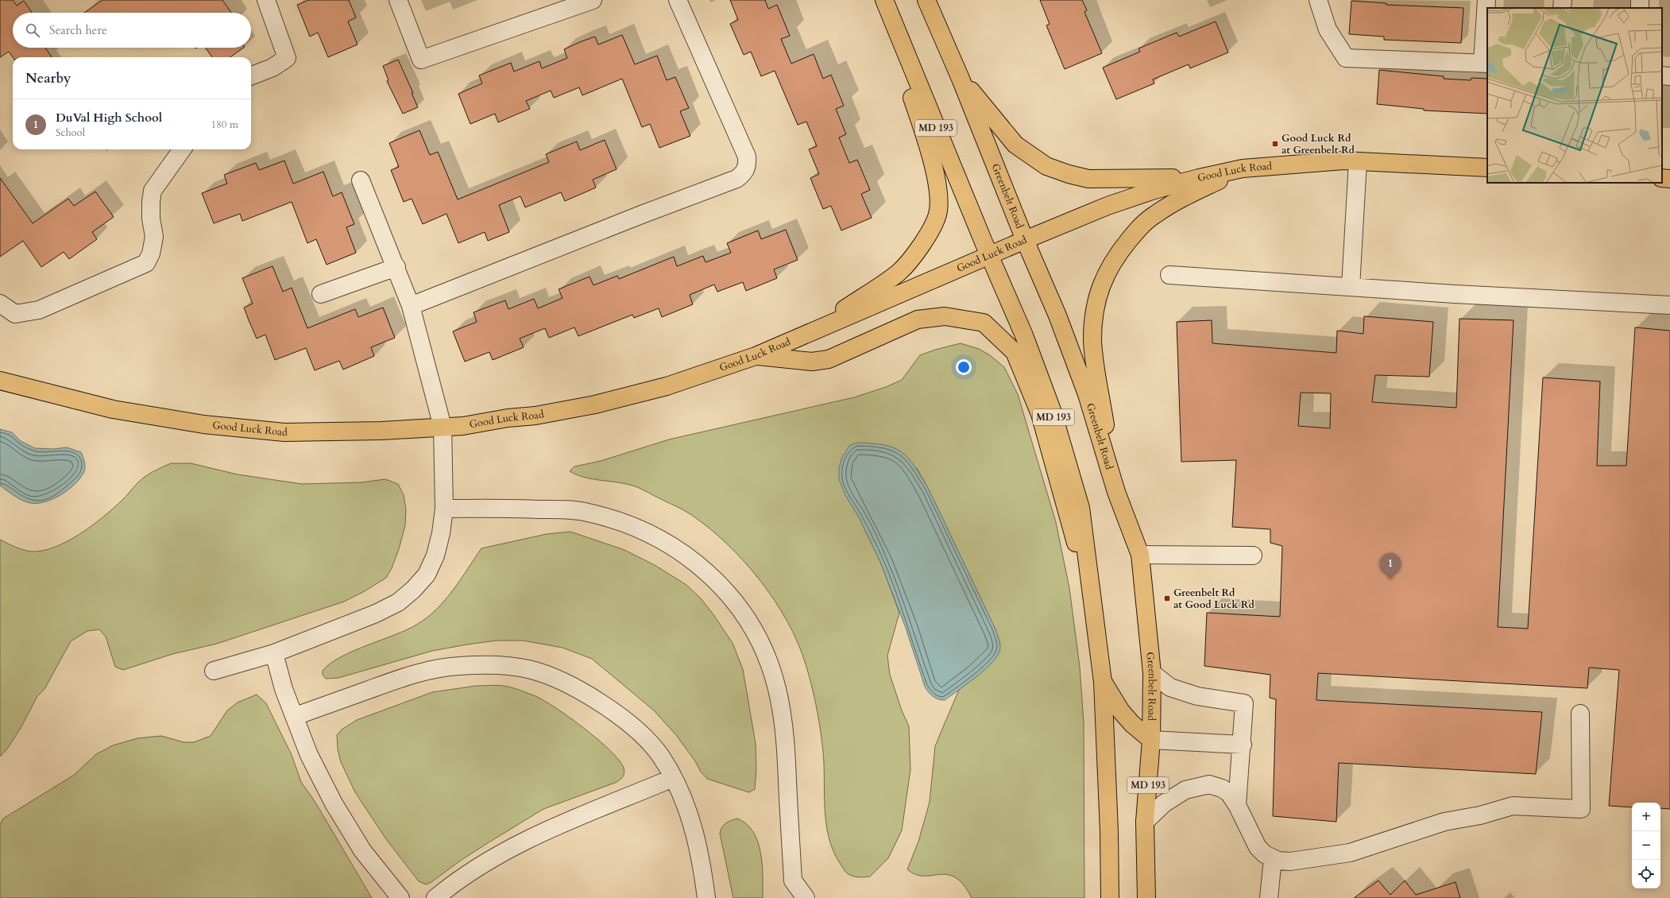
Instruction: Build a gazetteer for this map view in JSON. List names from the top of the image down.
{
  "streets": {
    "main road": ["MD 193", "Good Luck Road", "Greenbelt Road"]
  },
  "crossings": [
    ["MD 193", "Good Luck Road"],
    ["Good Luck Road", "Greenbelt Road"]
  ],
  "places": {
    "transit": ["Good Luck Rd at Greenbelt Rd", "Greenbelt Rd at Good Luck Rd"]
  },
  "page": {
    "search": "Search here",
    "heading": "Nearby",
    "list": [
      {
        "mark": "1",
        "name": "DuVal High School",
        "note": "School",
        "value": "180 m"
      }
    ],
    "pins": "1",
    "map_buttons": ["+", "−"]
  }
}
